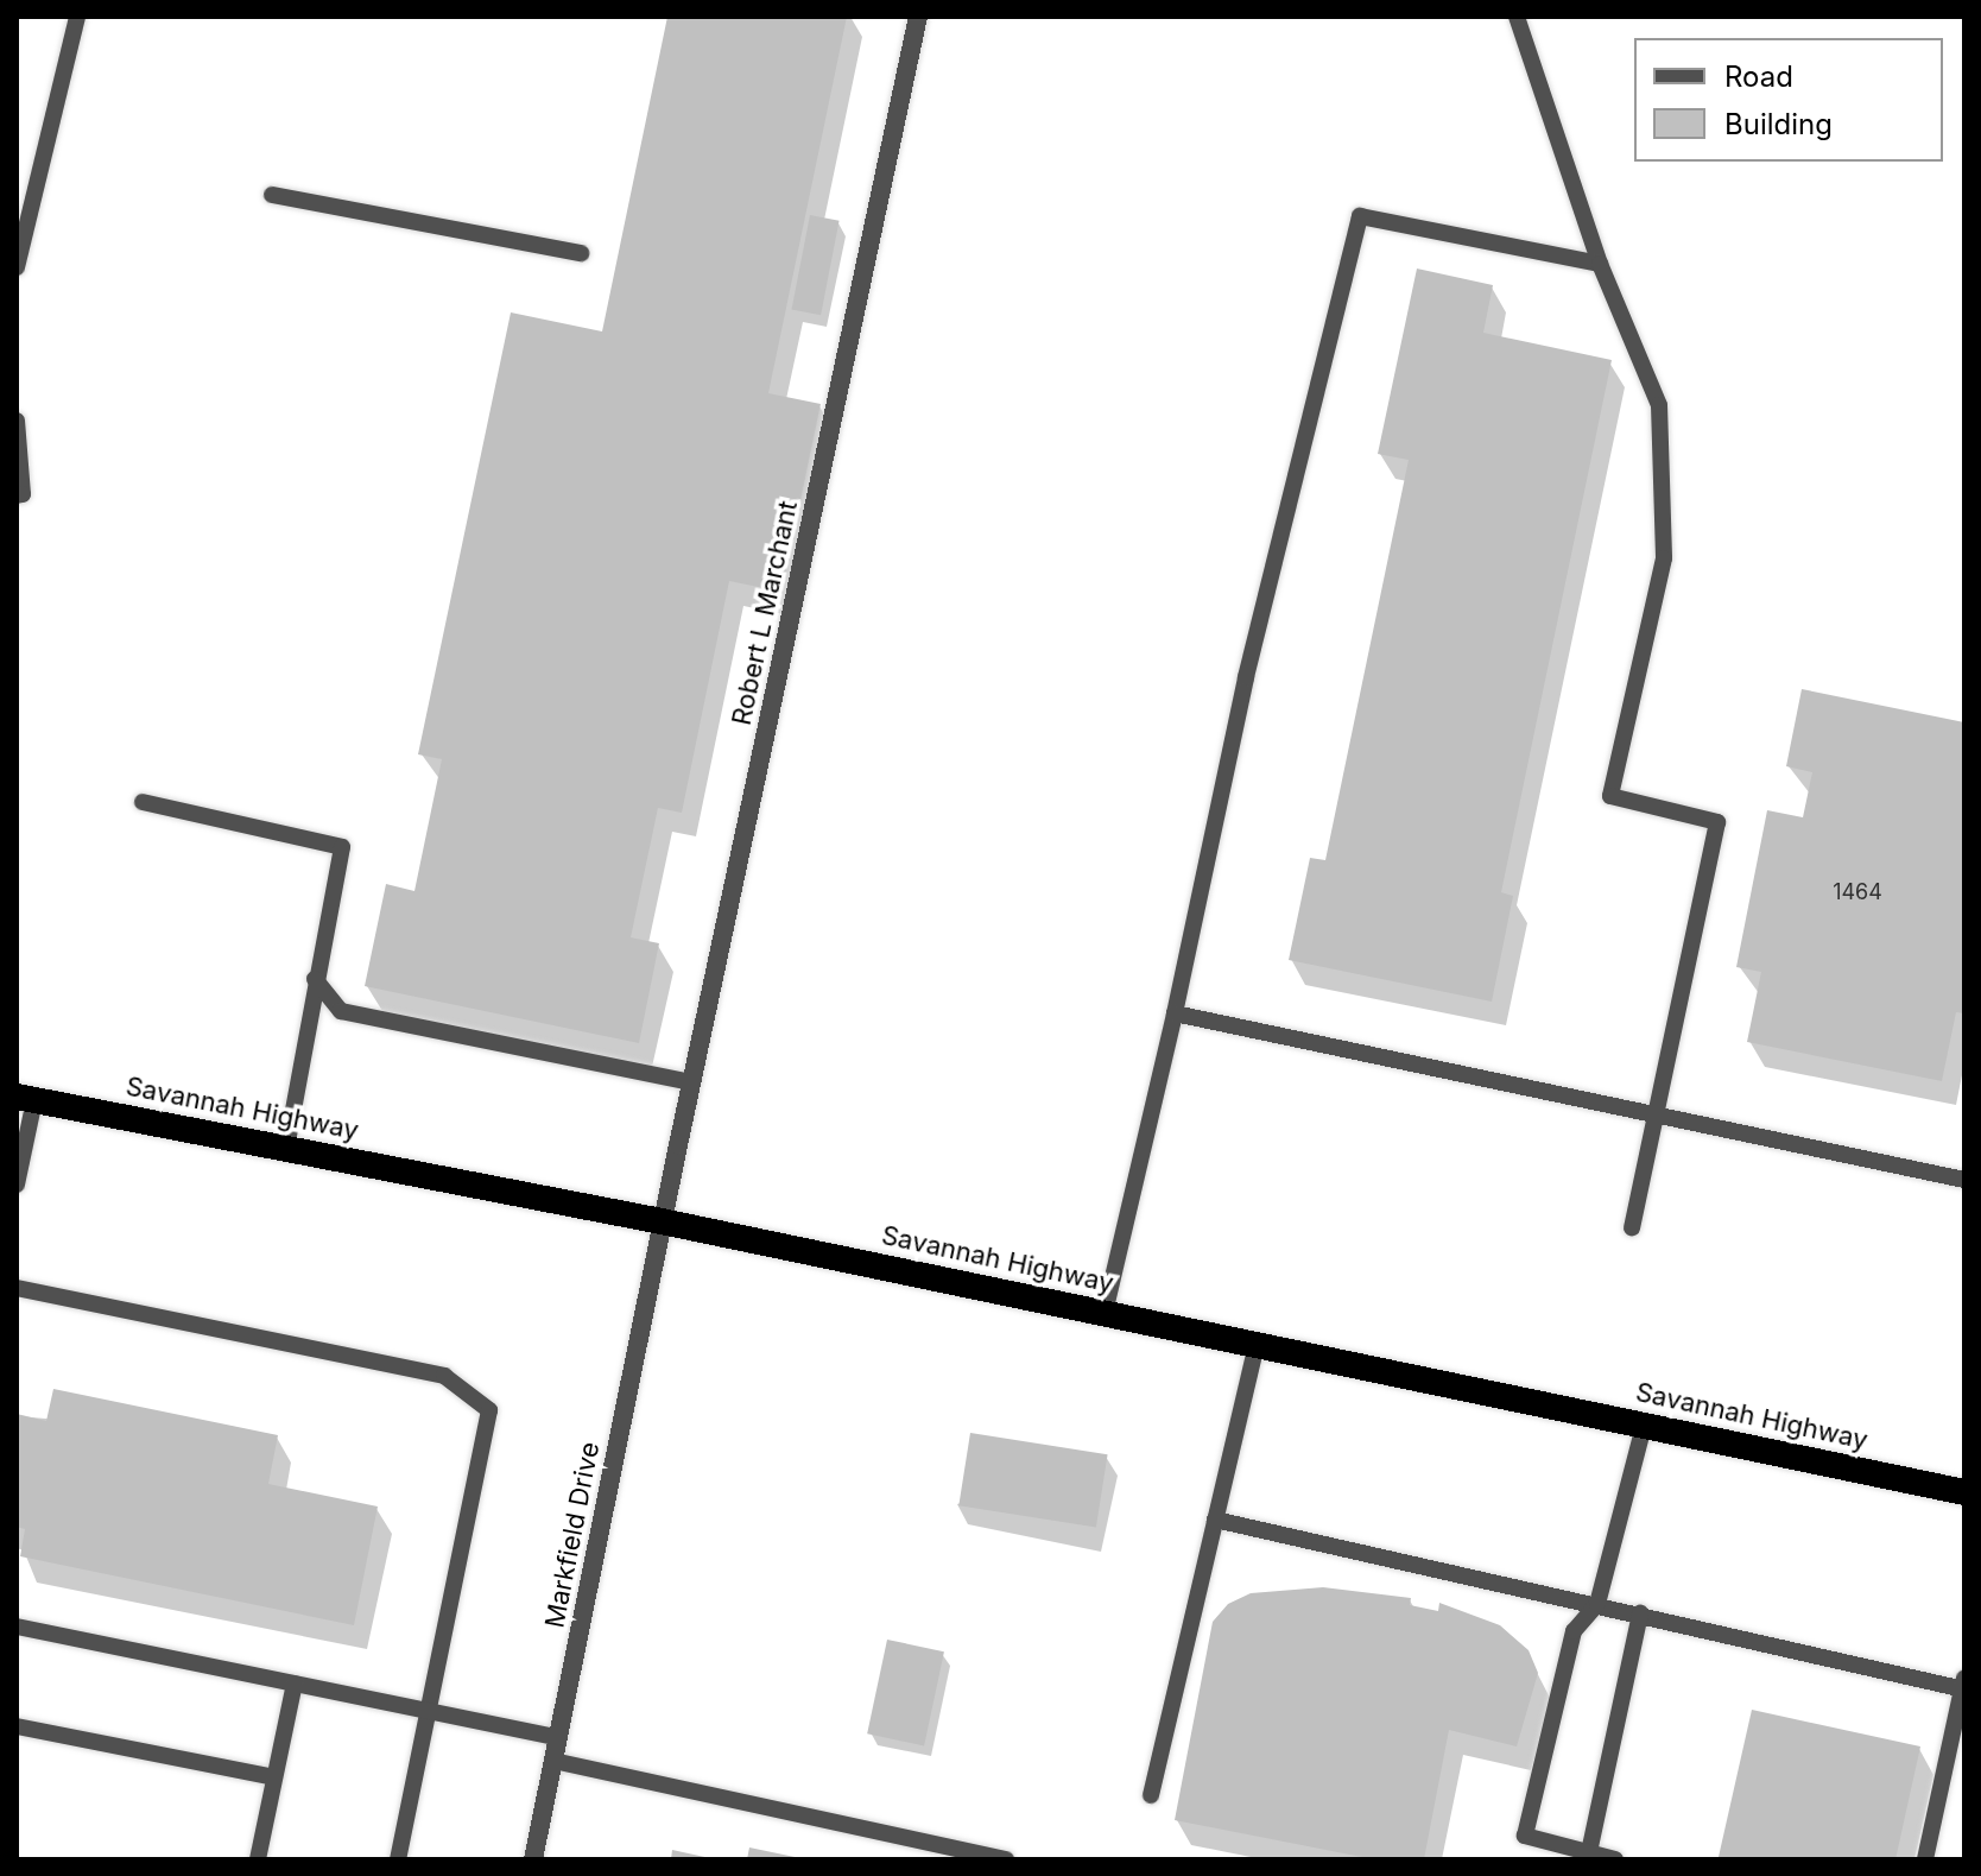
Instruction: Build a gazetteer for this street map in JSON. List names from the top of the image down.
{
  "streets": {
    "highway": ["Savannah Highway"],
    "street": ["Robert L Marchant", "Markfield Drive"]
  },
  "crossings": [
    ["Robert L Marchant", "Savannah Highway"],
    ["Robert L Marchant", "Markfield Drive"],
    ["Savannah Highway", "Markfield Drive"]
  ],
  "house_numbers": ["1464"],
  "legend": ["Road", "Building"]
}
